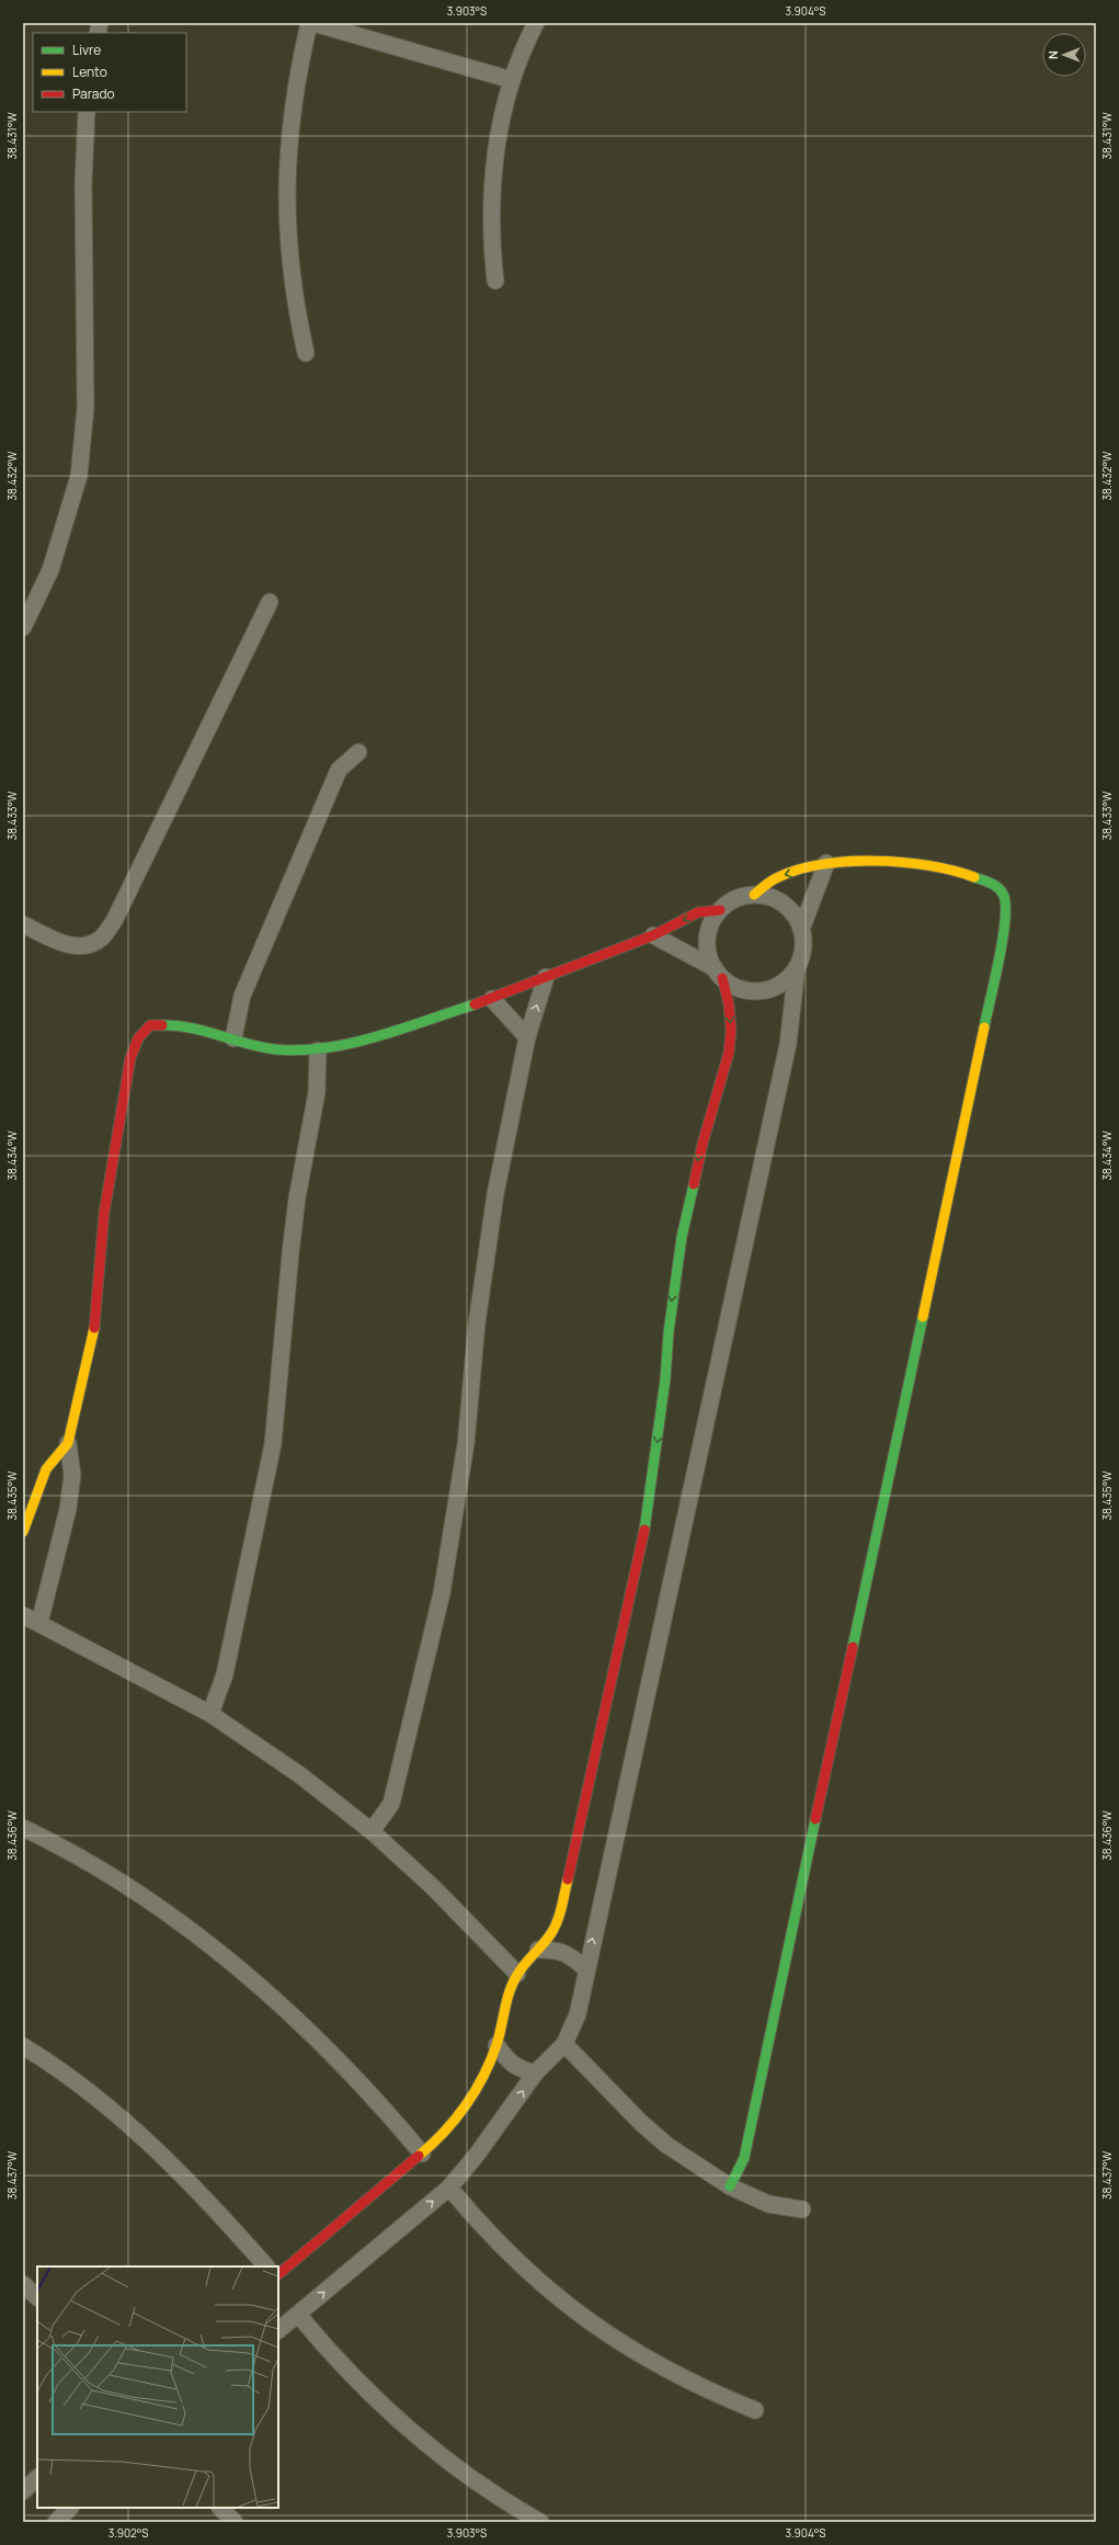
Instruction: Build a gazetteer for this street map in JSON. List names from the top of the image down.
{
  "legend": ["Livre", "Lento", "Parado"],
  "north": "left",
  "coordinates": [
    "3.903°S",
    "3.904°S",
    "38.431°W",
    "38.432°W",
    "38.433°W",
    "38.434°W",
    "38.435°W",
    "38.436°W",
    "38.437°W",
    "3.902°S"
  ]
}
